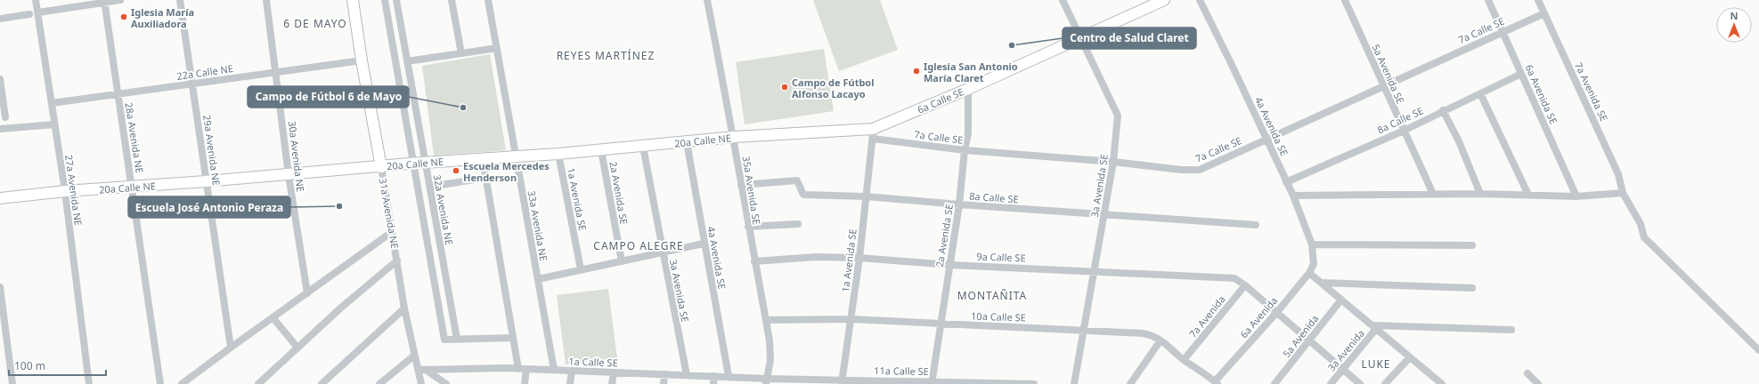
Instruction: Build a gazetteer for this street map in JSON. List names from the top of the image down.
{
  "streets": {
    "street": [
      "7a Calle SE",
      "22a Calle NE",
      "5a Avenida SE",
      "7a Avenida SE",
      "6a Avenida SE",
      "6a Calle SE",
      "8a Calle SE",
      "4a Avenida SE",
      "28a Avenida NE",
      "20a Calle NE",
      "29a Avenida NE",
      "30a Avenida NE",
      "3a Avenida SE",
      "27a Avenida NE",
      "35a Avenida SE",
      "2a Avenida SE",
      "1a Avenida SE",
      "32a Avenida NE",
      "31a Avenida NE",
      "33a Avenida NE",
      "9a Calle SE",
      "10a Calle SE",
      "7a Avenida",
      "6a Avenida",
      "5a Avenida",
      "3a Avenida",
      "1a Calle SE",
      "11a Calle SE"
    ]
  },
  "crossings": [
    ["7a Calle SE", "5a Avenida SE"],
    ["7a Calle SE", "7a Avenida SE"],
    ["7a Calle SE", "6a Avenida SE"],
    ["7a Calle SE", "6a Calle SE"],
    ["7a Calle SE", "4a Avenida SE"],
    ["7a Calle SE", "20a Calle NE"],
    ["7a Calle SE", "3a Avenida SE"],
    ["7a Calle SE", "2a Avenida SE"],
    ["7a Calle SE", "1a Avenida SE"],
    ["22a Calle NE", "28a Avenida NE"],
    ["22a Calle NE", "29a Avenida NE"],
    ["22a Calle NE", "30a Avenida NE"],
    ["22a Calle NE", "27a Avenida NE"],
    ["22a Calle NE", "31a Avenida NE"],
    ["5a Avenida SE", "8a Calle SE"],
    ["6a Avenida SE", "8a Calle SE"],
    ["6a Calle SE", "20a Calle NE"],
    ["6a Calle SE", "3a Avenida SE"],
    ["6a Calle SE", "2a Avenida SE"],
    ["6a Calle SE", "1a Avenida SE"],
    ["8a Calle SE", "4a Avenida SE"],
    ["8a Calle SE", "3a Avenida SE"],
    ["8a Calle SE", "35a Avenida SE"],
    ["8a Calle SE", "2a Avenida SE"],
    ["8a Calle SE", "1a Avenida SE"],
    ["4a Avenida SE", "20a Calle NE"],
    ["4a Avenida SE", "6a Avenida"],
    ["4a Avenida SE", "1a Calle SE"],
    ["28a Avenida NE", "20a Calle NE"],
    ["20a Calle NE", "29a Avenida NE"],
    ["20a Calle NE", "30a Avenida NE"],
    ["20a Calle NE", "3a Avenida SE"],
    ["20a Calle NE", "27a Avenida NE"],
    ["20a Calle NE", "35a Avenida SE"],
    ["20a Calle NE", "2a Avenida SE"],
    ["20a Calle NE", "1a Avenida SE"],
    ["20a Calle NE", "32a Avenida NE"],
    ["20a Calle NE", "31a Avenida NE"],
    ["20a Calle NE", "33a Avenida NE"],
    ["3a Avenida SE", "9a Calle SE"],
    ["3a Avenida SE", "10a Calle SE"],
    ["3a Avenida SE", "1a Calle SE"],
    ["35a Avenida SE", "9a Calle SE"],
    ["35a Avenida SE", "10a Calle SE"],
    ["35a Avenida SE", "1a Calle SE"],
    ["35a Avenida SE", "11a Calle SE"],
    ["2a Avenida SE", "9a Calle SE"],
    ["2a Avenida SE", "10a Calle SE"],
    ["2a Avenida SE", "11a Calle SE"],
    ["1a Avenida SE", "9a Calle SE"],
    ["1a Avenida SE", "10a Calle SE"],
    ["1a Avenida SE", "11a Calle SE"],
    ["31a Avenida NE", "1a Calle SE"],
    ["33a Avenida NE", "1a Calle SE"],
    ["9a Calle SE", "7a Avenida"],
    ["9a Calle SE", "6a Avenida"],
    ["9a Calle SE", "5a Avenida"],
    ["9a Calle SE", "3a Avenida"],
    ["10a Calle SE", "7a Avenida"],
    ["10a Calle SE", "6a Avenida"],
    ["1a Calle SE", "11a Calle SE"]
  ],
  "districts": [
    "6 DE MAYO",
    "REYES MARTÍNEZ",
    "CAMPO ALEGRE",
    "MONTAÑITA",
    "LUKE"
  ],
  "places": [
    "Iglesia María Auxiliadora",
    "Centro de Salud Claret",
    "Iglesia San Antonio María Claret",
    "Campo de Fútbol Alfonso Lacayo",
    "Campo de Fútbol 6 de Mayo",
    "Escuela Mercedes Henderson",
    "Escuela José Antonio Peraza"
  ],
  "scale_bar": "100 m",
  "north": "top"
}
